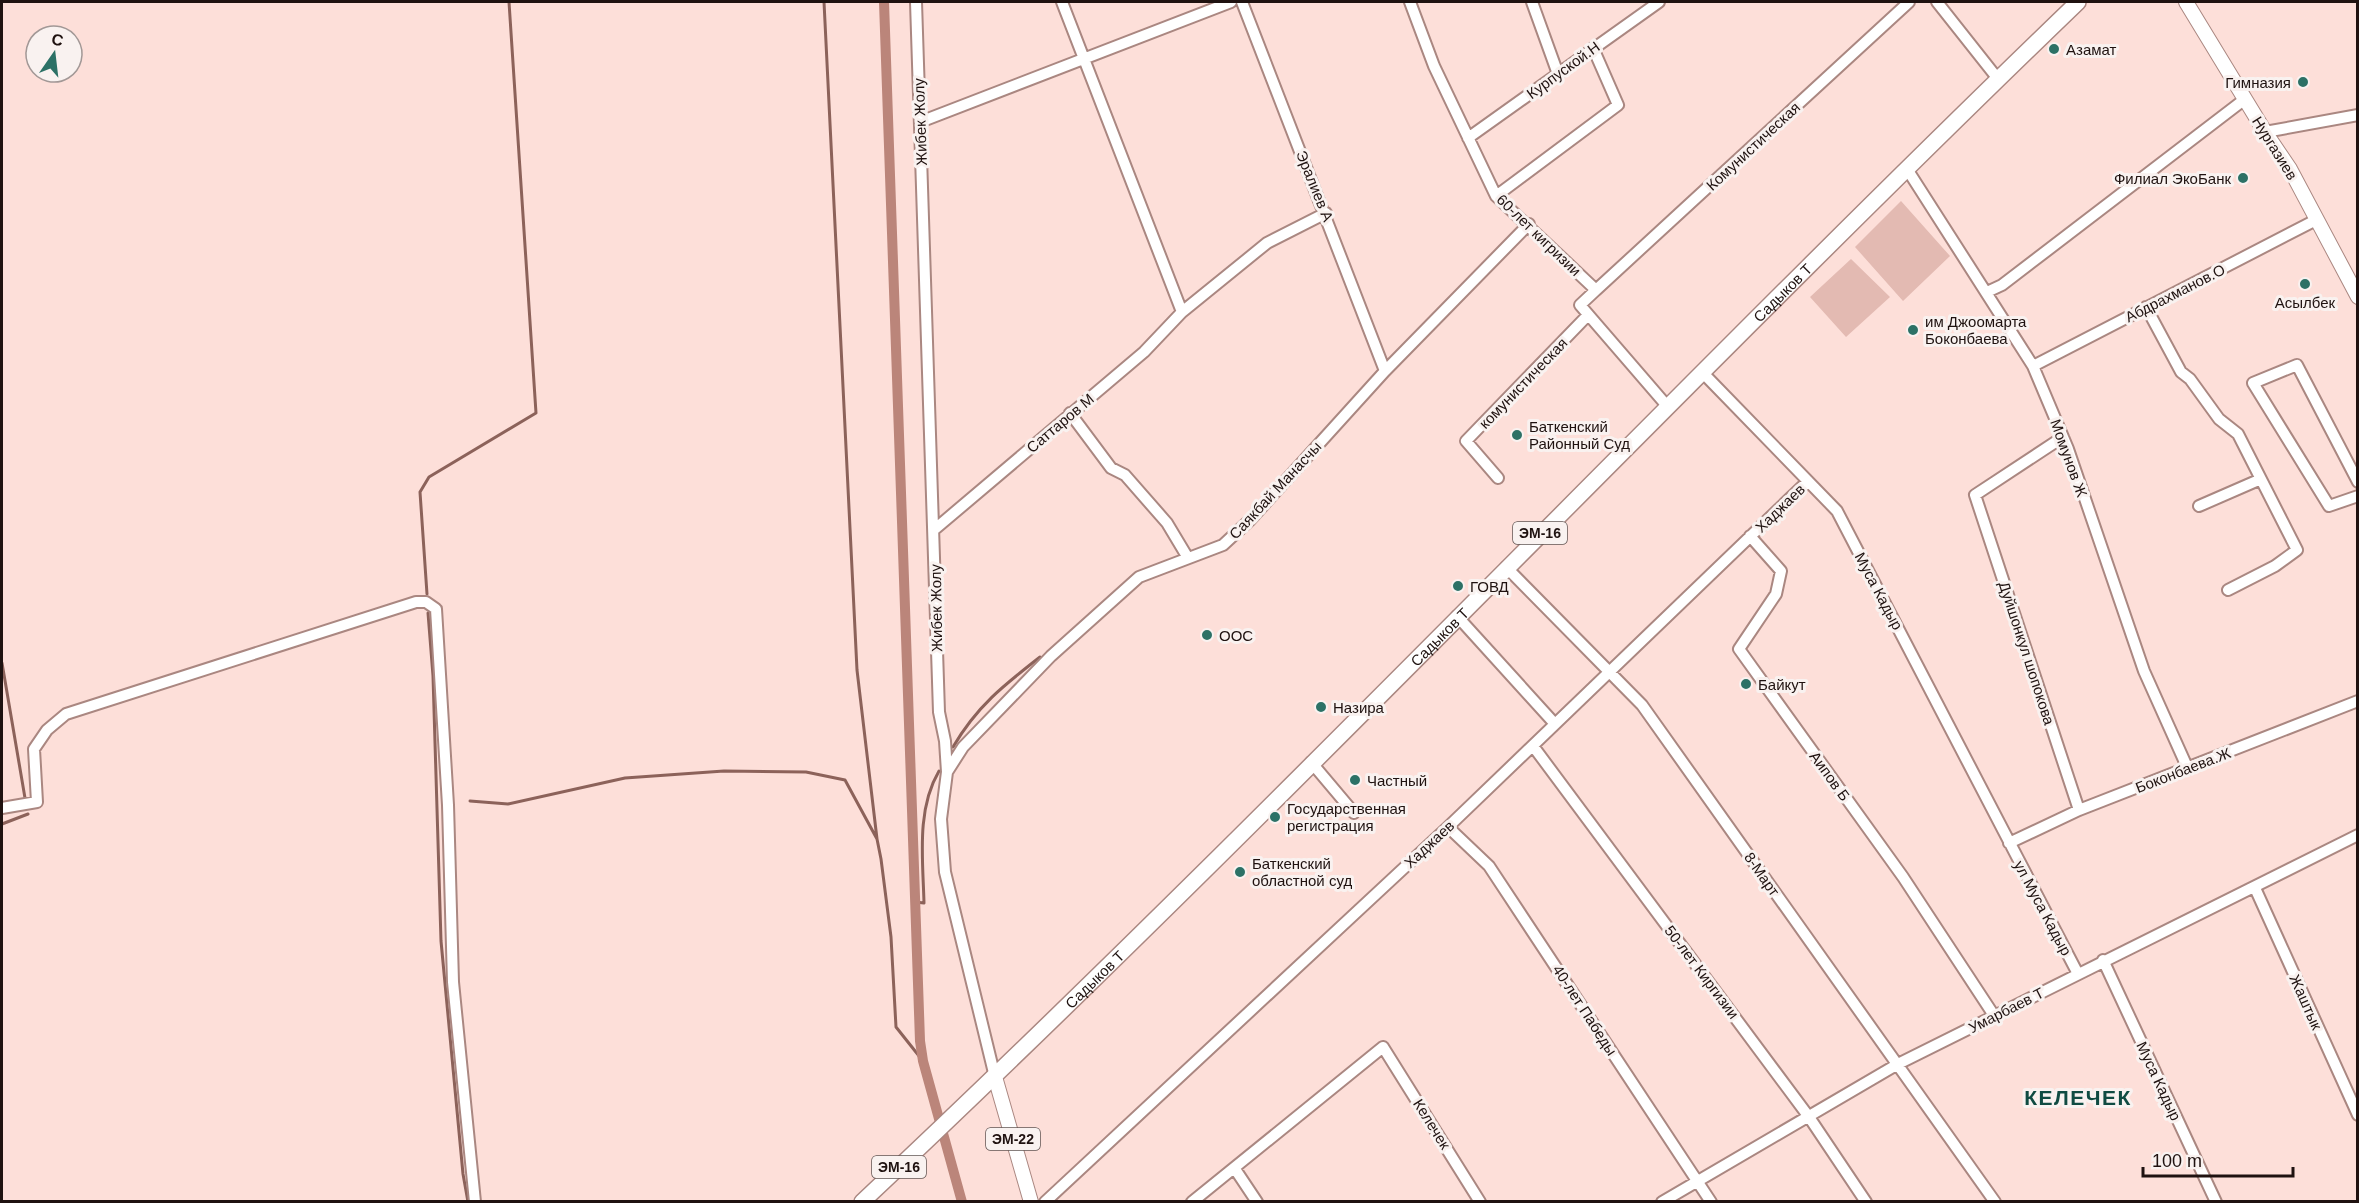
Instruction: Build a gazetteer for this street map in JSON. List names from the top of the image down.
{
  "streets": {
    "highway": ["Садыков Т", "ЭМ-16"],
    "main road": ["Жибек Жолу", "Нургазиев", "ЭМ-22"],
    "street": [
      "Курпуской.Н",
      "Комунистическая",
      "Эралиев А",
      "60-лет кигризии",
      "Абдрахманов.О",
      "комунистическая",
      "Саттаров М",
      "Момунов Ж",
      "Саякбай Манасчы",
      "Хаджаев",
      "Муса Кадыр",
      "Дуйшонкул шопокова",
      "Боконбаева.Ж",
      "Аипов Б",
      "8-Март",
      "ул Муса Кадыр",
      "50-лет Киргизии",
      "Жаштык",
      "40-лет Пабеды",
      "Умарбаев Т",
      "Келечек"
    ]
  },
  "crossings": [
    ["Курпуской.Н", "60-лет кигризии"],
    ["Жибек Жолу", "Садыков Т"],
    ["Жибек Жолу", "Саттаров М"],
    ["Жибек Жолу", "Саякбай Манасчы"],
    ["Жибек Жолу", "ЭМ-16"],
    ["Комунистическая", "60-лет кигризии"],
    ["Нургазиев", "Абдрахманов.О"],
    ["Эралиев А", "Саттаров М"],
    ["Эралиев А", "Саякбай Манасчы"],
    ["60-лет кигризии", "Саякбай Манасчы"],
    ["Садыков Т", "Момунов Ж"],
    ["Садыков Т", "ЭМ-16"],
    ["Садыков Т", "Муса Кадыр"],
    ["Садыков Т", "8-Март"],
    ["Абдрахманов.О", "Момунов Ж"],
    ["Момунов Ж", "Дуйшонкул шопокова"],
    ["Момунов Ж", "Боконбаева.Ж"],
    ["Хаджаев", "Муса Кадыр"],
    ["Хаджаев", "Аипов Б"],
    ["Хаджаев", "8-Март"],
    ["Хаджаев", "50-лет Киргизии"],
    ["Хаджаев", "40-лет Пабеды"],
    ["Муса Кадыр", "Боконбаева.Ж"],
    ["Муса Кадыр", "ул Муса Кадыр"],
    ["Муса Кадыр", "Умарбаев Т"],
    ["Дуйшонкул шопокова", "Боконбаева.Ж"],
    ["Боконбаева.Ж", "ул Муса Кадыр"],
    ["Аипов Б", "Умарбаев Т"],
    ["8-Март", "Умарбаев Т"],
    ["ул Муса Кадыр", "Умарбаев Т"],
    ["50-лет Киргизии", "Умарбаев Т"],
    ["Жаштык", "Умарбаев Т"],
    ["40-лет Пабеды", "Умарбаев Т"]
  ],
  "districts": ["КЕЛЕЧЕК"],
  "places": [
    "Азамат",
    "Гимназия",
    "Филиал ЭкоБанк",
    "Асылбек",
    "им Джоомарта Боконбаева",
    "Баткенский Районный Суд",
    "ГОВД",
    "ООС",
    "Байкут",
    "Назира",
    "Частный",
    "Государственная регистрация",
    "Баткенский областной суд"
  ],
  "scale_bar": "100 m",
  "north": "top"
}
